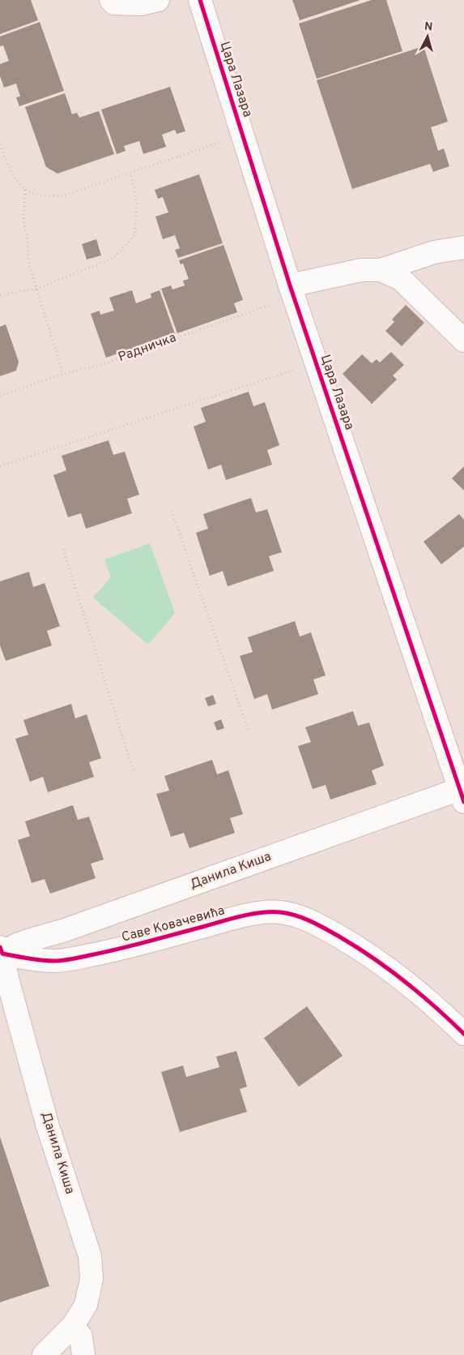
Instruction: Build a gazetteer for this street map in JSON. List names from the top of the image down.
{
  "streets": {
    "street": ["Цара Лазара", "Данила Киша", "Саве Ковачевића"],
    "path": ["Радничка"]
  },
  "crossings": [
    ["Цара Лазара", "Радничка"],
    ["Цара Лазара", "Данила Киша"],
    ["Данила Киша", "Саве Ковачевића"]
  ],
  "north": "top"
}
